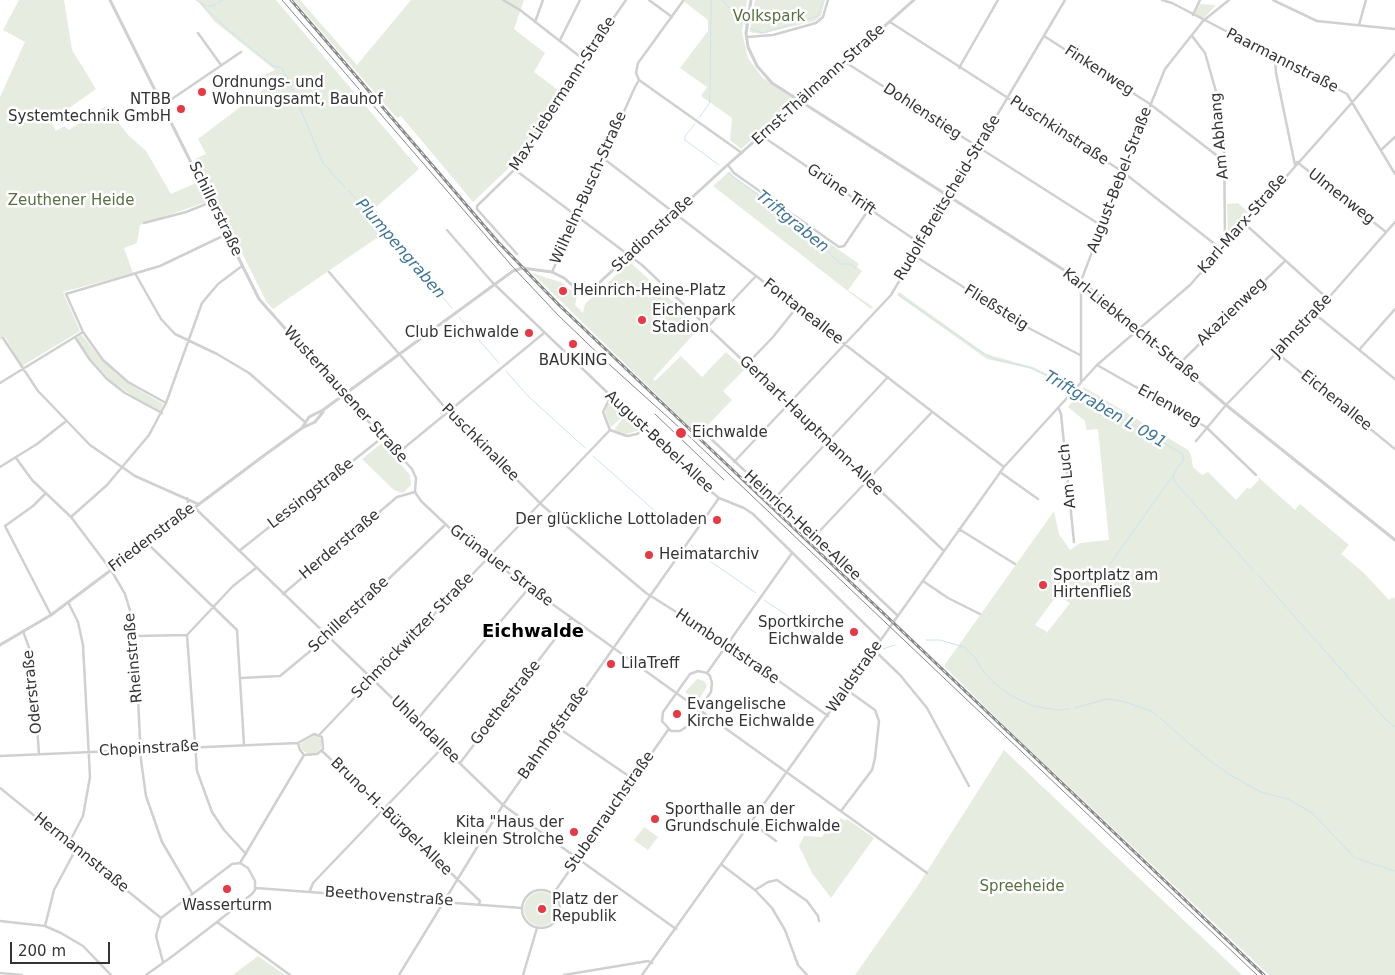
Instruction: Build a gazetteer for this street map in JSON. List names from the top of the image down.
{
  "streets": {
    "street": [
      "Paarmannstraße",
      "Finkenweg",
      "Ernst-Thälmann-Straße",
      "Max-Liebermann-Straße",
      "Dohlenstieg",
      "Puschkinstraße",
      "Am Abhang",
      "August-Bebel-Straße",
      "Wilhelm-Busch-Straße",
      "Grüne Trift",
      "Ulmenweg",
      "Rudolf-Breitscheid-Straße",
      "Schillerstraße",
      "Karl-Marx-Straße",
      "Stadionstraße",
      "Fließsteig",
      "Fontaneallee",
      "Akazienweg",
      "Karl-Liebknecht-Straße",
      "Jahnstraße",
      "Wusterhausener Straße",
      "Eichenallee",
      "Erlenweg",
      "Gerhart-Hauptmann-Allee",
      "August-Bebel-Allee",
      "Puschkinallee",
      "Am Luch",
      "Lessingstraße",
      "Heinrich-Heine-Allee",
      "Friedenstraße",
      "Herderstraße",
      "Grünauer Straße",
      "Schmöckwitzer Straße",
      "Humboldtstraße",
      "Rheinstraße",
      "Waldstraße",
      "Oderstraße",
      "Goethestraße",
      "Uhlandallee",
      "Bahnhofstraße",
      "Chopinstraße",
      "Stubenrauchstraße",
      "Bruno-H.-Bürgel-Allee",
      "Hermannstraße",
      "Beethovenstraße"
    ]
  },
  "crossings": [
    ["Paarmannstraße", "August-Bebel-Straße"],
    ["Paarmannstraße", "Karl-Marx-Straße"],
    ["Finkenweg", "Am Abhang"],
    ["Finkenweg", "August-Bebel-Straße"],
    ["Finkenweg", "Rudolf-Breitscheid-Straße"],
    ["Ernst-Thälmann-Straße", "Dohlenstieg"],
    ["Ernst-Thälmann-Straße", "Puschkinstraße"],
    ["Ernst-Thälmann-Straße", "Grüne Trift"],
    ["Ernst-Thälmann-Straße", "Stadionstraße"],
    ["Ernst-Thälmann-Straße", "Karl-Liebknecht-Straße"],
    ["Max-Liebermann-Straße", "Gerhart-Hauptmann-Allee"],
    ["Dohlenstieg", "August-Bebel-Straße"],
    ["Dohlenstieg", "Rudolf-Breitscheid-Straße"],
    ["Puschkinstraße", "August-Bebel-Straße"],
    ["Puschkinstraße", "Rudolf-Breitscheid-Straße"],
    ["Puschkinstraße", "Karl-Marx-Straße"],
    ["Am Abhang", "August-Bebel-Straße"],
    ["Am Abhang", "Karl-Marx-Straße"],
    ["August-Bebel-Straße", "Karl-Marx-Straße"],
    ["August-Bebel-Straße", "Fließsteig"],
    ["August-Bebel-Straße", "Karl-Liebknecht-Straße"],
    ["Wilhelm-Busch-Straße", "Stadionstraße"],
    ["Wilhelm-Busch-Straße", "Fontaneallee"],
    ["Wilhelm-Busch-Straße", "Gerhart-Hauptmann-Allee"],
    ["Wilhelm-Busch-Straße", "Friedenstraße"],
    ["Grüne Trift", "Rudolf-Breitscheid-Straße"],
    ["Ulmenweg", "Karl-Marx-Straße"],
    ["Ulmenweg", "Jahnstraße"],
    ["Rudolf-Breitscheid-Straße", "Fließsteig"],
    ["Rudolf-Breitscheid-Straße", "Fontaneallee"],
    ["Rudolf-Breitscheid-Straße", "Karl-Liebknecht-Straße"],
    ["Rudolf-Breitscheid-Straße", "Gerhart-Hauptmann-Allee"],
    ["Rudolf-Breitscheid-Straße", "Heinrich-Heine-Allee"],
    ["Schillerstraße", "Wusterhausener Straße"],
    ["Schillerstraße", "Grünauer Straße"],
    ["Schillerstraße", "Uhlandallee"],
    ["Karl-Marx-Straße", "Karl-Liebknecht-Straße"],
    ["Karl-Marx-Straße", "Erlenweg"],
    ["Stadionstraße", "Fontaneallee"],
    ["Stadionstraße", "Gerhart-Hauptmann-Allee"],
    ["Stadionstraße", "Friedenstraße"],
    ["Fontaneallee", "Waldstraße"],
    ["Akazienweg", "Karl-Liebknecht-Straße"],
    ["Karl-Liebknecht-Straße", "Jahnstraße"],
    ["Jahnstraße", "Eichenallee"],
    ["Jahnstraße", "Erlenweg"],
    ["Wusterhausener Straße", "Lessingstraße"],
    ["Wusterhausener Straße", "Friedenstraße"],
    ["Wusterhausener Straße", "Herderstraße"],
    ["Wusterhausener Straße", "Grünauer Straße"],
    ["Gerhart-Hauptmann-Allee", "Waldstraße"],
    ["August-Bebel-Allee", "Friedenstraße"],
    ["August-Bebel-Allee", "Waldstraße"],
    ["August-Bebel-Allee", "Bahnhofstraße"],
    ["Puschkinallee", "Friedenstraße"],
    ["Puschkinallee", "Schmöckwitzer Straße"],
    ["Puschkinallee", "Humboldtstraße"],
    ["Puschkinallee", "Bahnhofstraße"],
    ["Am Luch", "Waldstraße"],
    ["Lessingstraße", "Uhlandallee"],
    ["Heinrich-Heine-Allee", "Waldstraße"],
    ["Friedenstraße", "Rheinstraße"],
    ["Friedenstraße", "Oderstraße"],
    ["Friedenstraße", "Uhlandallee"],
    ["Herderstraße", "Grünauer Straße"],
    ["Herderstraße", "Uhlandallee"],
    ["Grünauer Straße", "Schmöckwitzer Straße"],
    ["Grünauer Straße", "Waldstraße"],
    ["Grünauer Straße", "Goethestraße"],
    ["Grünauer Straße", "Bahnhofstraße"],
    ["Schmöckwitzer Straße", "Uhlandallee"],
    ["Schmöckwitzer Straße", "Chopinstraße"],
    ["Schmöckwitzer Straße", "Bruno-H.-Bürgel-Allee"],
    ["Humboldtstraße", "Waldstraße"],
    ["Humboldtstraße", "Bahnhofstraße"],
    ["Rheinstraße", "Chopinstraße"],
    ["Waldstraße", "Uhlandallee"],
    ["Oderstraße", "Chopinstraße"],
    ["Goethestraße", "Uhlandallee"],
    ["Uhlandallee", "Bahnhofstraße"],
    ["Uhlandallee", "Stubenrauchstraße"],
    ["Bahnhofstraße", "Bruno-H.-Bürgel-Allee"],
    ["Bahnhofstraße", "Beethovenstraße"],
    ["Chopinstraße", "Bruno-H.-Bürgel-Allee"],
    ["Stubenrauchstraße", "Beethovenstraße"],
    ["Bruno-H.-Bürgel-Allee", "Beethovenstraße"]
  ],
  "districts": ["Eichwalde"],
  "water": ["Triftgraben", "Plumpengraben", "Triftgraben L 091"],
  "parks": ["Volkspark", "Zeuthener Heide", "Spreeheide"],
  "places": [
    "Ordnungs- und Wohnungsamt, Bauhof",
    "NTBB Systemtechnik GmbH",
    "Heinrich-Heine-Platz",
    "Eichenpark Stadion",
    "Club Eichwalde",
    "BAUKING",
    "Eichwalde",
    "Der glückliche Lottoladen",
    "Heimatarchiv",
    "Sportplatz am Hirtenfließ",
    "Sportkirche Eichwalde",
    "LilaTreff",
    "Evangelische Kirche Eichwalde",
    "Sporthalle an der Grundschule Eichwalde",
    "Kita \"Haus der kleinen Strolche",
    "Wasserturm",
    "Platz der Republik"
  ],
  "scale_bar": "200 m"
}
